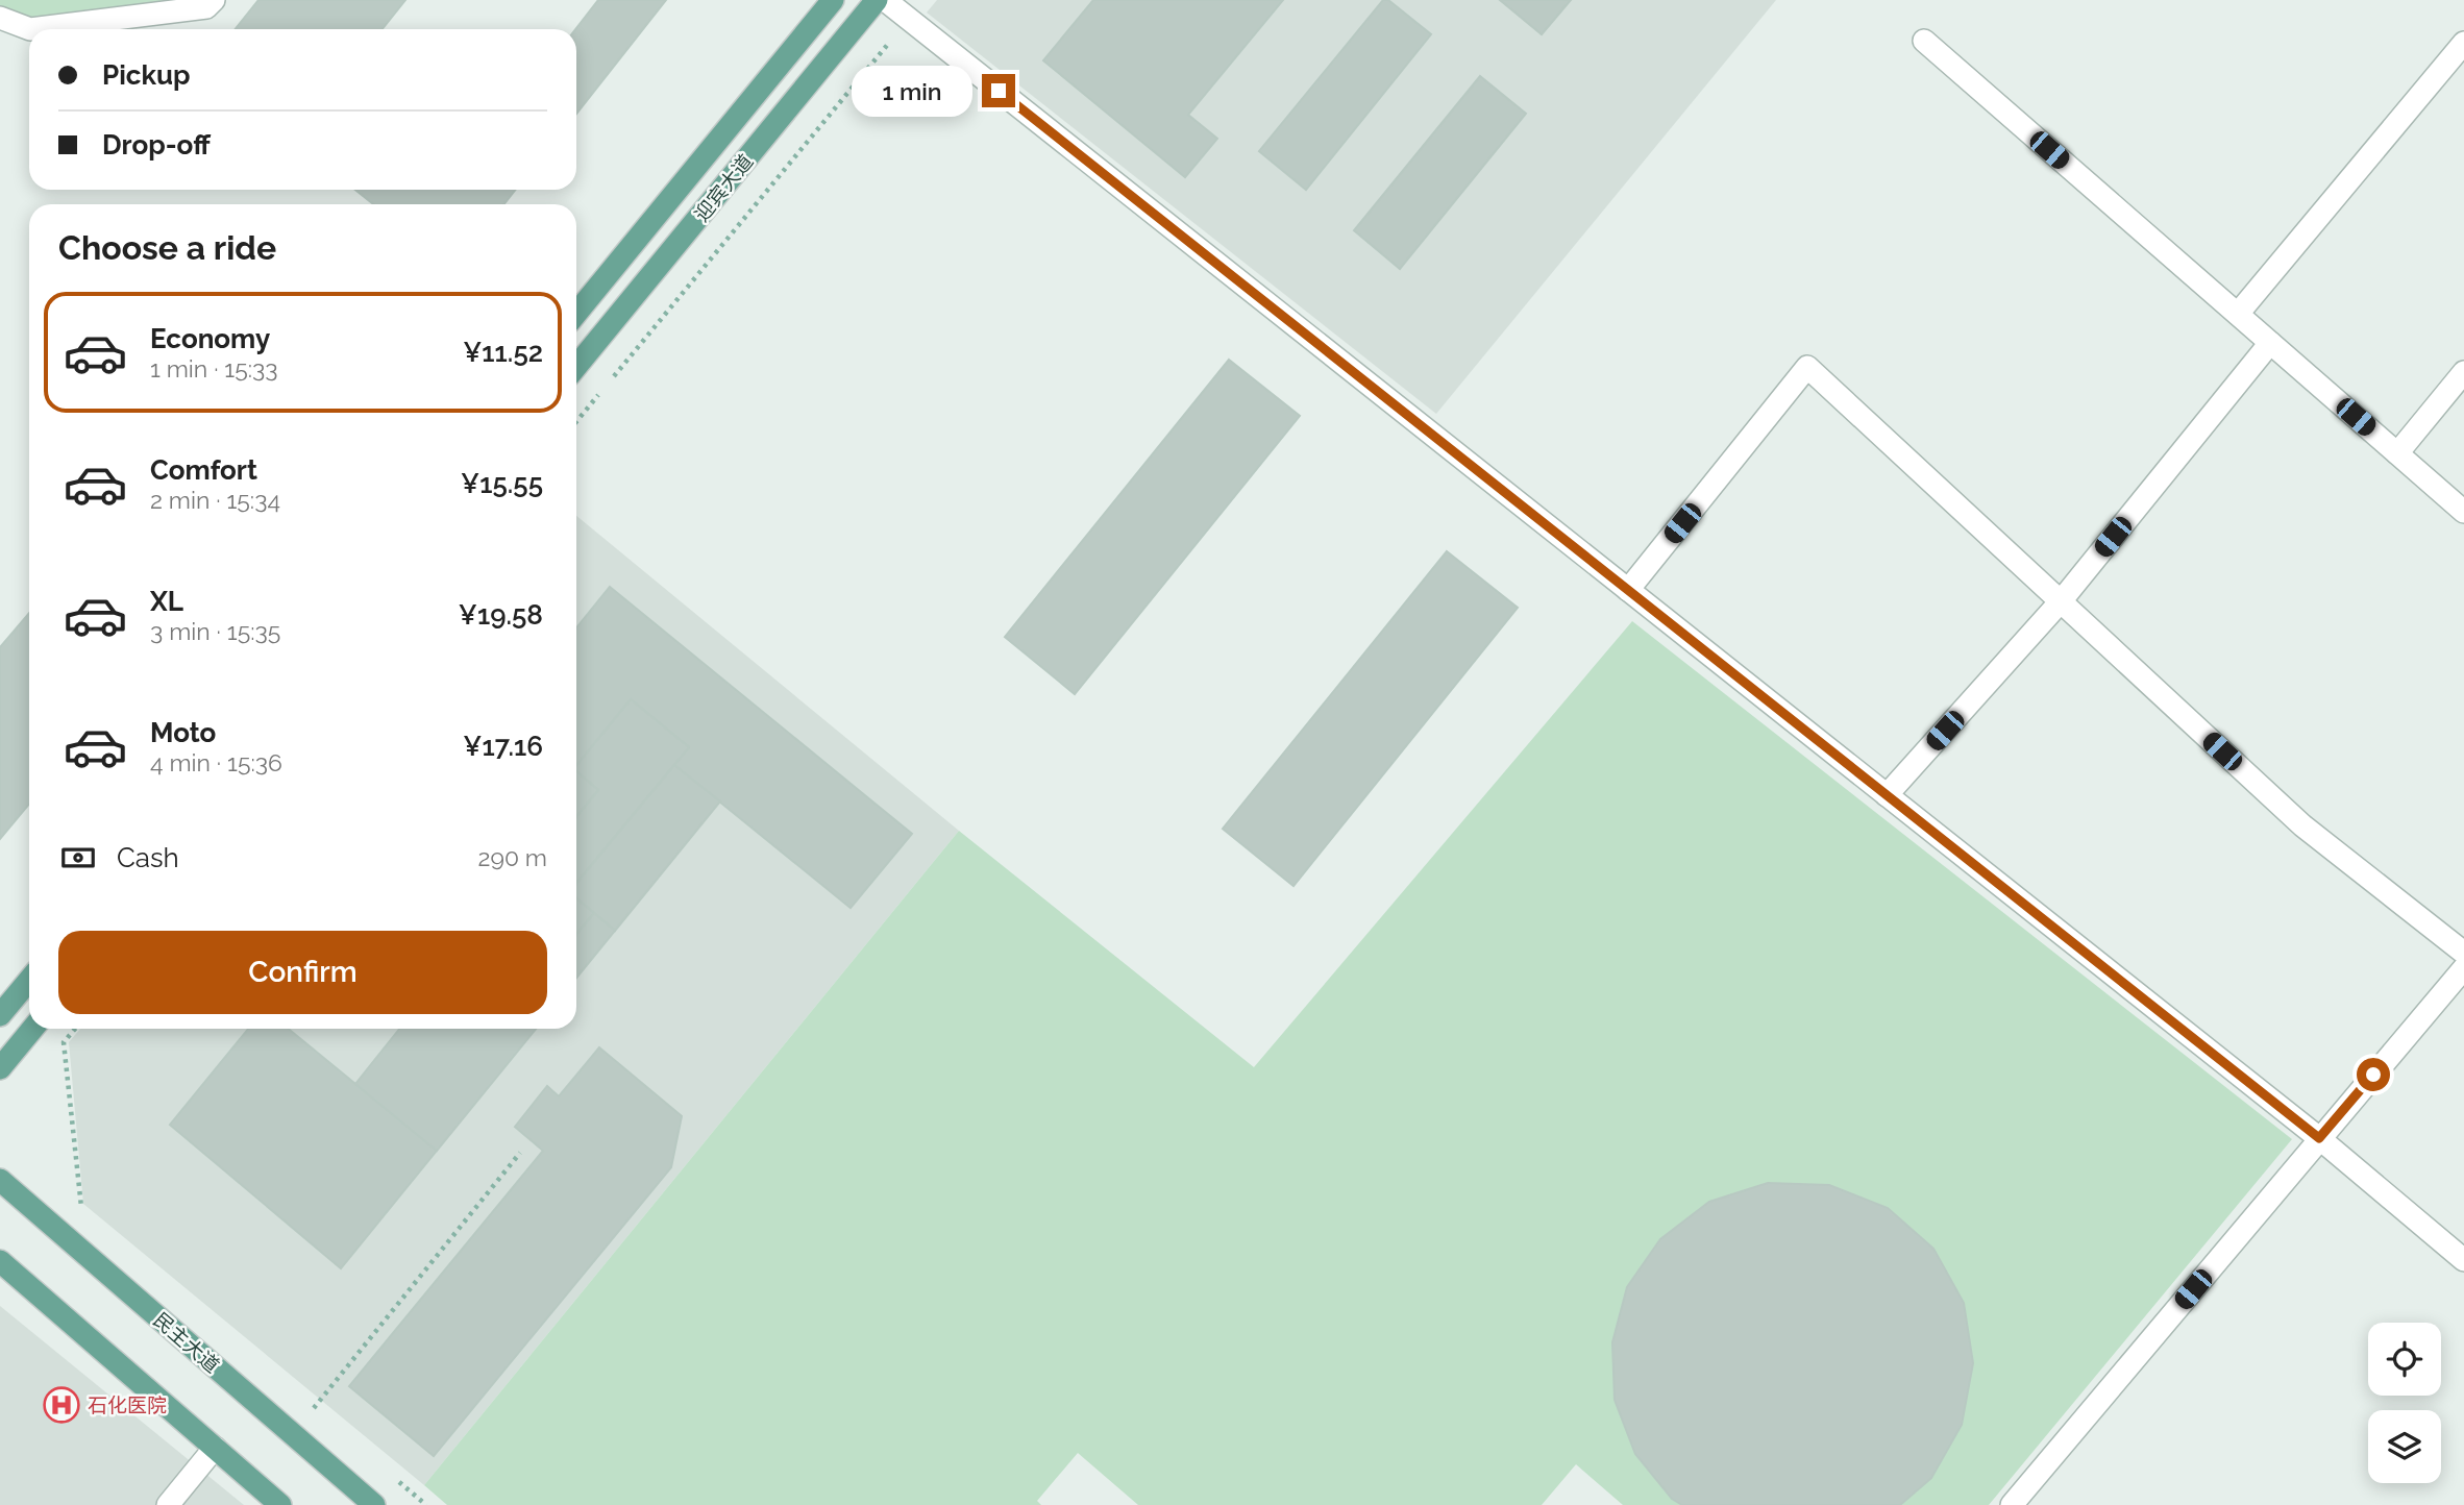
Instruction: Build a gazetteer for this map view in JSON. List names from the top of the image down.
{
  "streets": {
    "main road": ["迎宾大道", "民主大道"]
  },
  "places": {
    "hospital": ["石化医院"]
  },
  "page": {
    "banner": ["Pickup", "Drop-off"],
    "bubble": "1 min",
    "heading": "Choose a ride",
    "list": [
      {
        "name": "Economy",
        "note": "1 min · 15:33",
        "value": "¥11.52"
      },
      {
        "name": "Comfort",
        "note": "2 min · 15:34",
        "value": "¥15.55"
      },
      {
        "name": "XL",
        "note": "3 min · 15:35",
        "value": "¥19.58"
      },
      {
        "name": "Moto",
        "note": "4 min · 15:36",
        "value": "¥17.16"
      }
    ],
    "pay": ["Cash", "290 m"],
    "buttons": "Confirm"
  }
}
